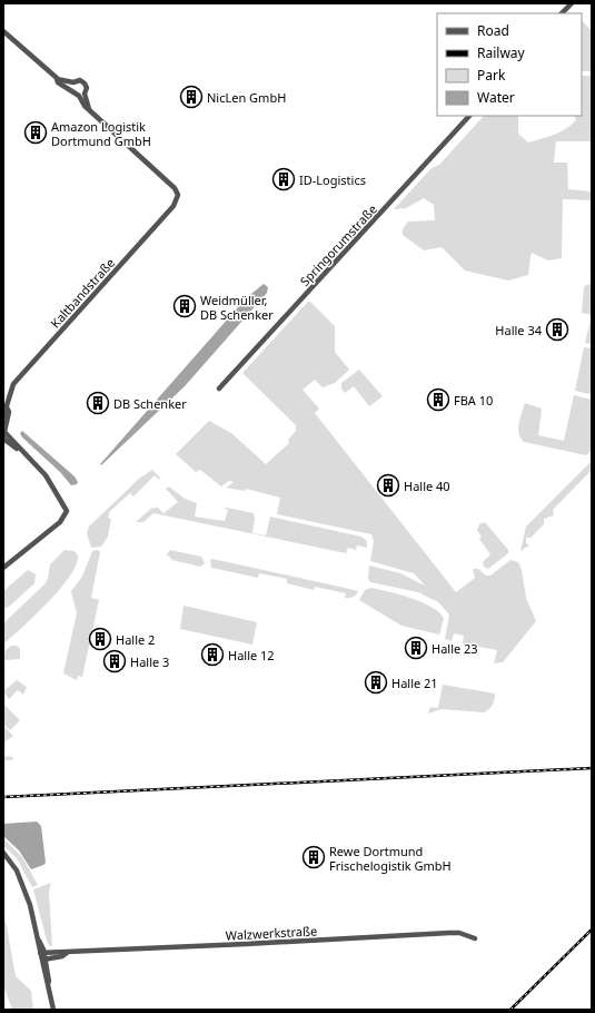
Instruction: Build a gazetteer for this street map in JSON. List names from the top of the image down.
{
  "streets": {
    "street": ["Springorumstraße", "Kaltbandstraße", "Walzwerkstraße"]
  },
  "places": {
    "building": [
      "NicLen GmbH",
      "Amazon Logistik Dortmund GmbH",
      "ID-Logistics",
      "Weidmüller, DB Schenker",
      "Halle 34",
      "FBA 10",
      "DB Schenker",
      "Halle 40",
      "Halle 2",
      "Halle 23",
      "Halle 12",
      "Halle 3",
      "Halle 21",
      "Rewe Dortmund Frischelogistik GmbH"
    ]
  },
  "legend": [
    "Road",
    "Railway",
    "Park",
    "Water"
  ]
}
